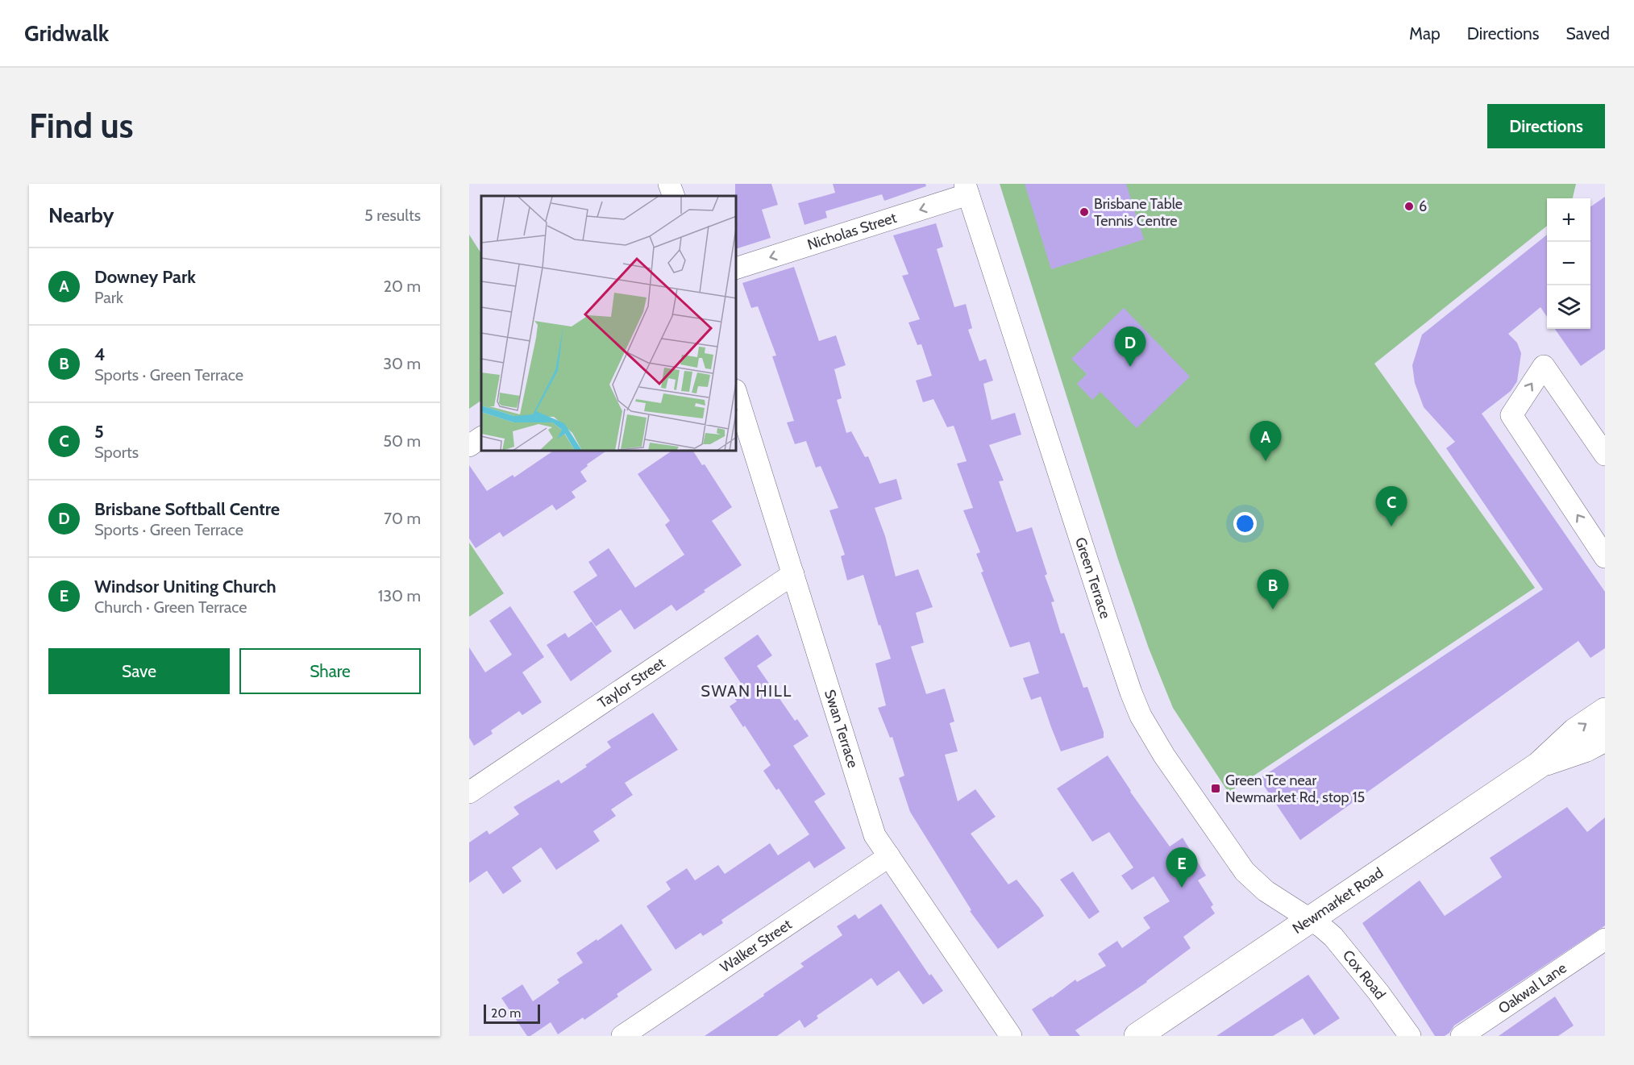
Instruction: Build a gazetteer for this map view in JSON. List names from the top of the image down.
{
  "streets": {
    "main road": ["Newmarket Road"],
    "street": [
      "Nicholas Street",
      "Green Terrace",
      "Taylor Street",
      "Swan Terrace",
      "Walker Street",
      "Cox Road",
      "Oakwal Lane"
    ]
  },
  "crossings": [
    ["Nicholas Street", "Green Terrace"],
    ["Green Terrace", "Newmarket Road"],
    ["Green Terrace", "Cox Road"],
    ["Taylor Street", "Swan Terrace"],
    ["Swan Terrace", "Walker Street"],
    ["Newmarket Road", "Cox Road"]
  ],
  "one_way": ["Nicholas Street"],
  "districts": ["SWAN HILL"],
  "places": {
    "other": ["6", "Brisbane Table Tennis Centre"],
    "transit": ["Green Tce near Newmarket Rd, stop 15"]
  },
  "scale_bar": "20 m",
  "page": {
    "header": "Gridwalk",
    "nav": ["Map", "Directions", "Saved"],
    "buttons": [
      "Directions",
      ["Save", "Share"]
    ],
    "title": "Find us",
    "heading": ["Nearby", "5 results"],
    "map_buttons": ["+", "−"],
    "list": [
      {
        "mark": "A",
        "name": "Downey Park",
        "note": "Park",
        "value": "20 m"
      },
      {
        "mark": "B",
        "name": "4",
        "note": "Sports · Green Terrace",
        "value": "30 m"
      },
      {
        "mark": "C",
        "name": "5",
        "note": "Sports",
        "value": "50 m"
      },
      {
        "mark": "D",
        "name": "Brisbane Softball Centre",
        "note": "Sports · Green Terrace",
        "value": "70 m"
      },
      {
        "mark": "E",
        "name": "Windsor Uniting Church",
        "note": "Church · Green Terrace",
        "value": "130 m"
      }
    ],
    "pins": [
      "D",
      "A",
      "C",
      "B",
      "E"
    ],
    "scale": "20 m"
  }
}
